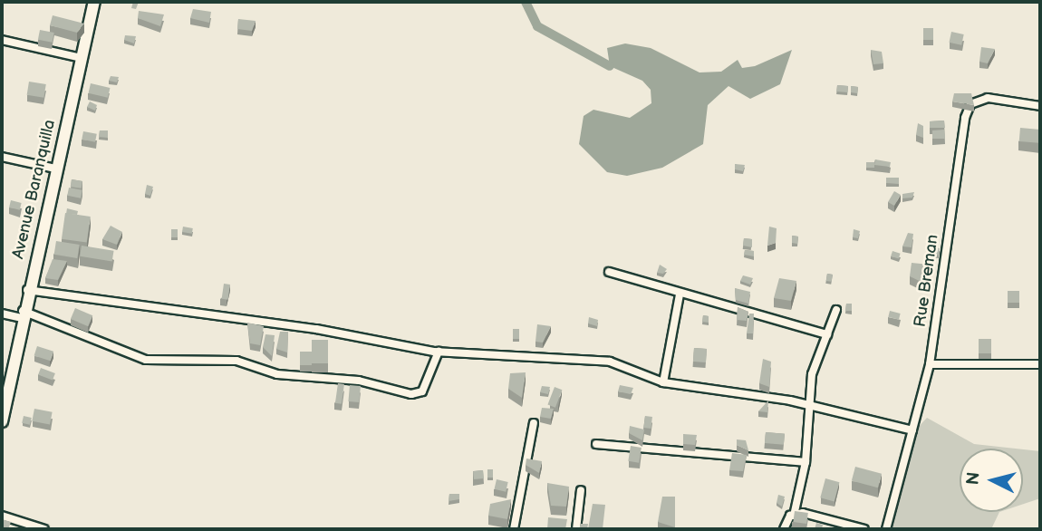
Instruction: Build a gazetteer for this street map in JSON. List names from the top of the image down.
{
  "streets": {
    "main road": ["Avenue Baranquilla"],
    "street": ["Rue Breman"]
  },
  "north": "left"
}
